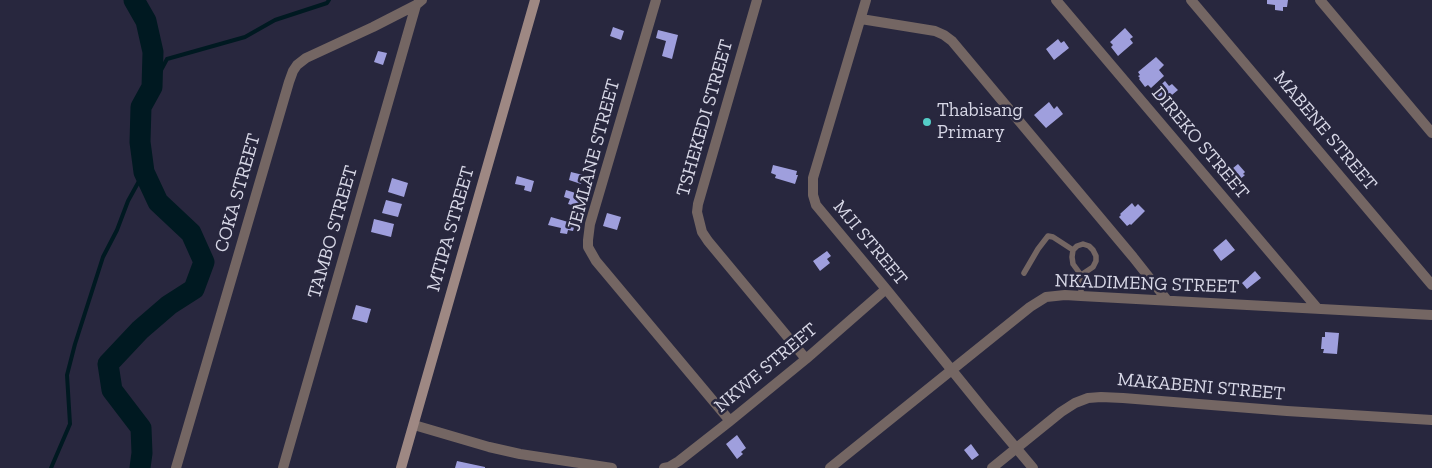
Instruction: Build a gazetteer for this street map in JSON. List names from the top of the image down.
{
  "streets": {
    "street": [
      "TSHEKEDI STREET",
      "MABENE STREET",
      "DIREKO STREET",
      "JEMLANE STREET",
      "COKA STREET",
      "MTIPA STREET",
      "TAMBO STREET",
      "MJI STREET",
      "NKADIMENG STREET",
      "NKWE STREET",
      "MAKABENI STREET"
    ]
  },
  "crossings": [
    ["TSHEKEDI STREET", "NKWE STREET"],
    ["DIREKO STREET", "NKADIMENG STREET"],
    ["JEMLANE STREET", "NKWE STREET"],
    ["COKA STREET", "TAMBO STREET"],
    ["MJI STREET", "NKADIMENG STREET"],
    ["MJI STREET", "NKWE STREET"],
    ["MJI STREET", "MAKABENI STREET"]
  ],
  "places": ["Thabisang Primary"]
}
